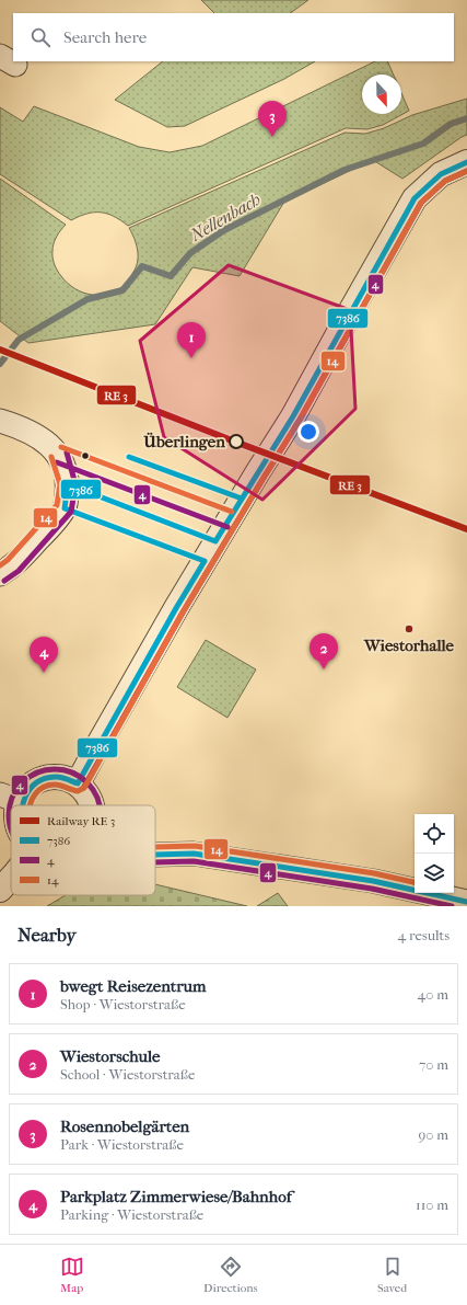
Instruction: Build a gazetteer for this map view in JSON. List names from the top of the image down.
{
  "water": ["Nellenbach"],
  "places": ["Überlingen", "Wiestorhalle"],
  "lines": ["transit line 7386", "transit line 4", "transit line 14"],
  "legend": [
    "Railway RE 3",
    "7386",
    "4",
    "14"
  ],
  "north": "bottom",
  "page": {
    "search": "Search here",
    "pins": [
      "3",
      "1",
      "2",
      "4"
    ],
    "heading": ["Nearby", "4 results"],
    "list": [
      {
        "mark": "1",
        "name": "bwegt Reisezentrum",
        "note": "Shop · Wiestorstraße",
        "value": "40 m"
      },
      {
        "mark": "2",
        "name": "Wiestorschule",
        "note": "School · Wiestorstraße",
        "value": "70 m"
      },
      {
        "mark": "3",
        "name": "Rosennobelgärten",
        "note": "Park · Wiestorstraße",
        "value": "90 m"
      },
      {
        "mark": "4",
        "name": "Parkplatz Zimmerwiese/Bahnhof",
        "note": "Parking · Wiestorstraße",
        "value": "110 m"
      }
    ],
    "nav": ["Map", "Directions", "Saved"]
  }
}
